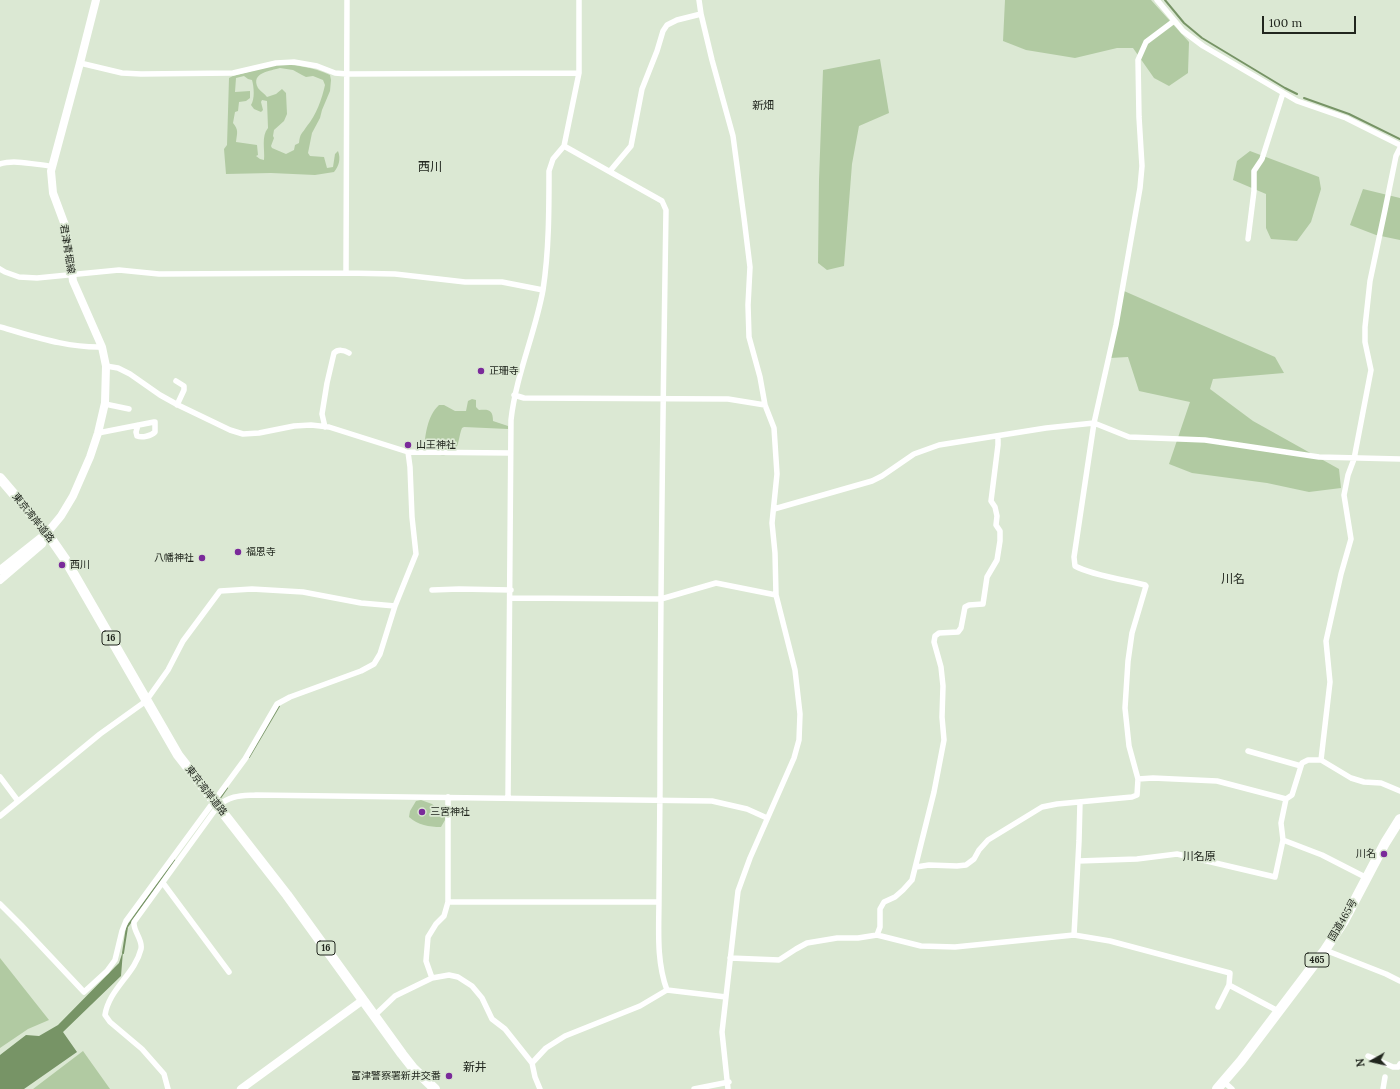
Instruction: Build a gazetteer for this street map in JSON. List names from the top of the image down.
{
  "streets": {
    "highway": [
      "東京湾岸道路",
      "16",
      "国道465号",
      "465"
    ],
    "main road": ["君津青堀線"]
  },
  "crossings": [
    ["君津青堀線", "東京湾岸道路"]
  ],
  "districts": [
    "新畑",
    "西川",
    "川名",
    "川名原",
    "新井"
  ],
  "places": [
    "正珊寺",
    "山王神社",
    "福恩寺",
    "八幡神社",
    "西川",
    "三宮神社",
    "川名",
    "富津警察署新井交番"
  ],
  "scale_bar": "100 m",
  "north": "left"
}
